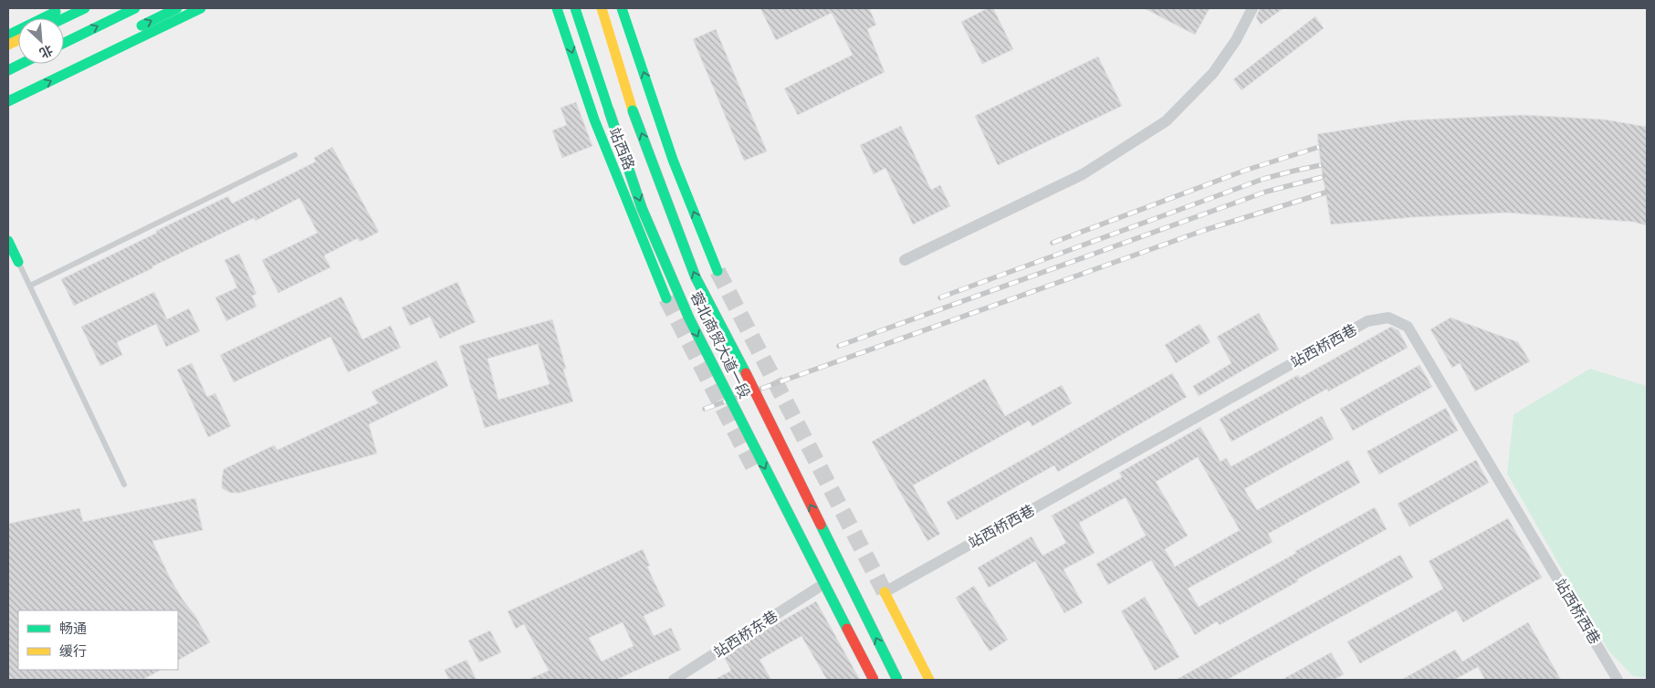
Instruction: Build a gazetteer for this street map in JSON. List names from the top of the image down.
{
  "streets": {
    "main road": ["站西路", "蓉北商贸大道一段"],
    "street": ["站西桥西巷", "站西桥东巷"]
  },
  "legend": ["畅通", "缓行"],
  "north": "bottom right"
}
